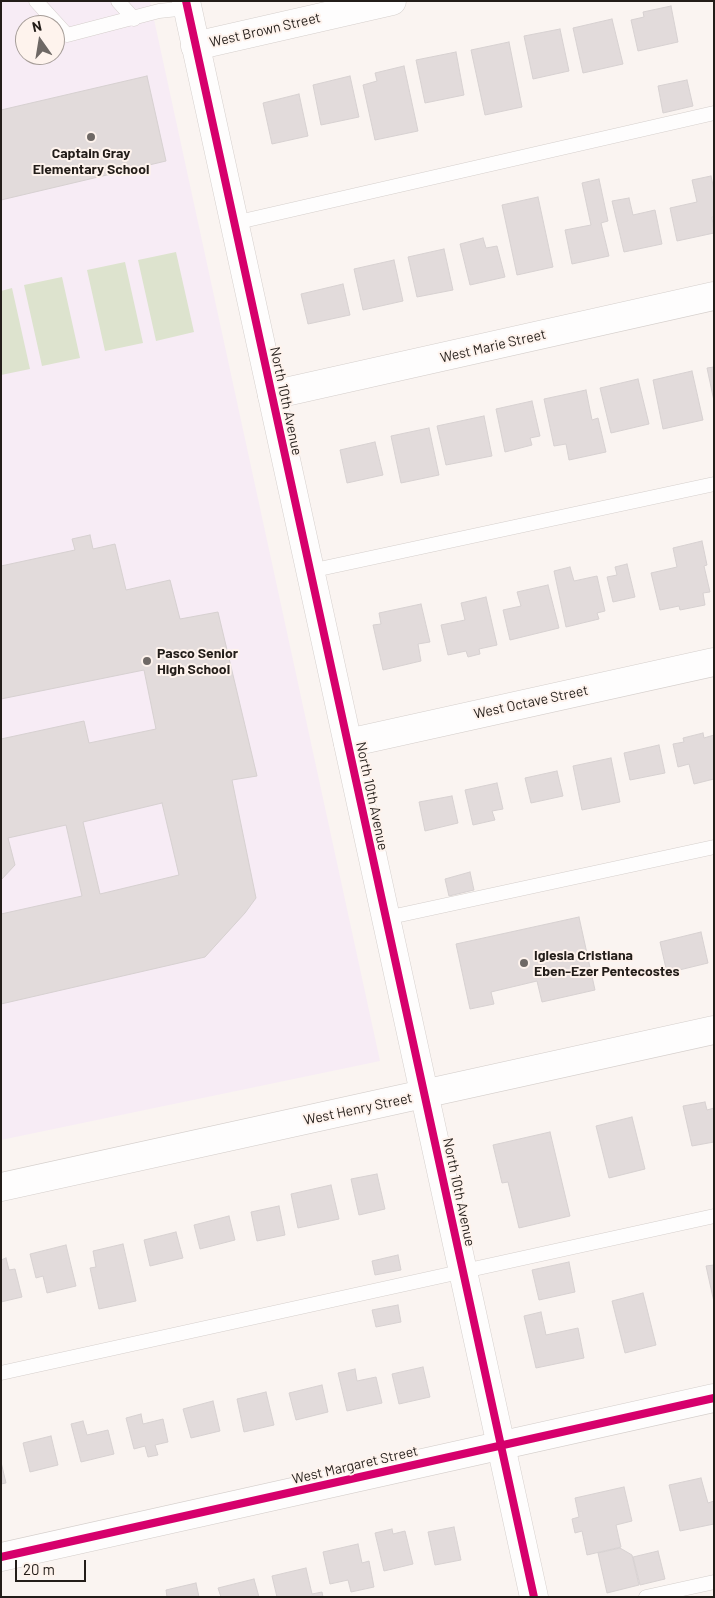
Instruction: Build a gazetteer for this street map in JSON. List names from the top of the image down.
{
  "streets": {
    "street": [
      "West Brown Street",
      "West Marie Street",
      "North 10th Avenue",
      "West Octave Street",
      "West Henry Street",
      "West Margaret Street"
    ]
  },
  "crossings": [
    ["West Brown Street", "North 10th Avenue"],
    ["West Marie Street", "North 10th Avenue"],
    ["North 10th Avenue", "West Octave Street"],
    ["North 10th Avenue", "West Henry Street"],
    ["North 10th Avenue", "West Margaret Street"]
  ],
  "places": ["Captain Gray Elementary School", "Pasco Senior High School", "Iglesia Cristiana Eben-Ezer Pentecostes"],
  "scale_bar": "20 m",
  "north": "top"
}
